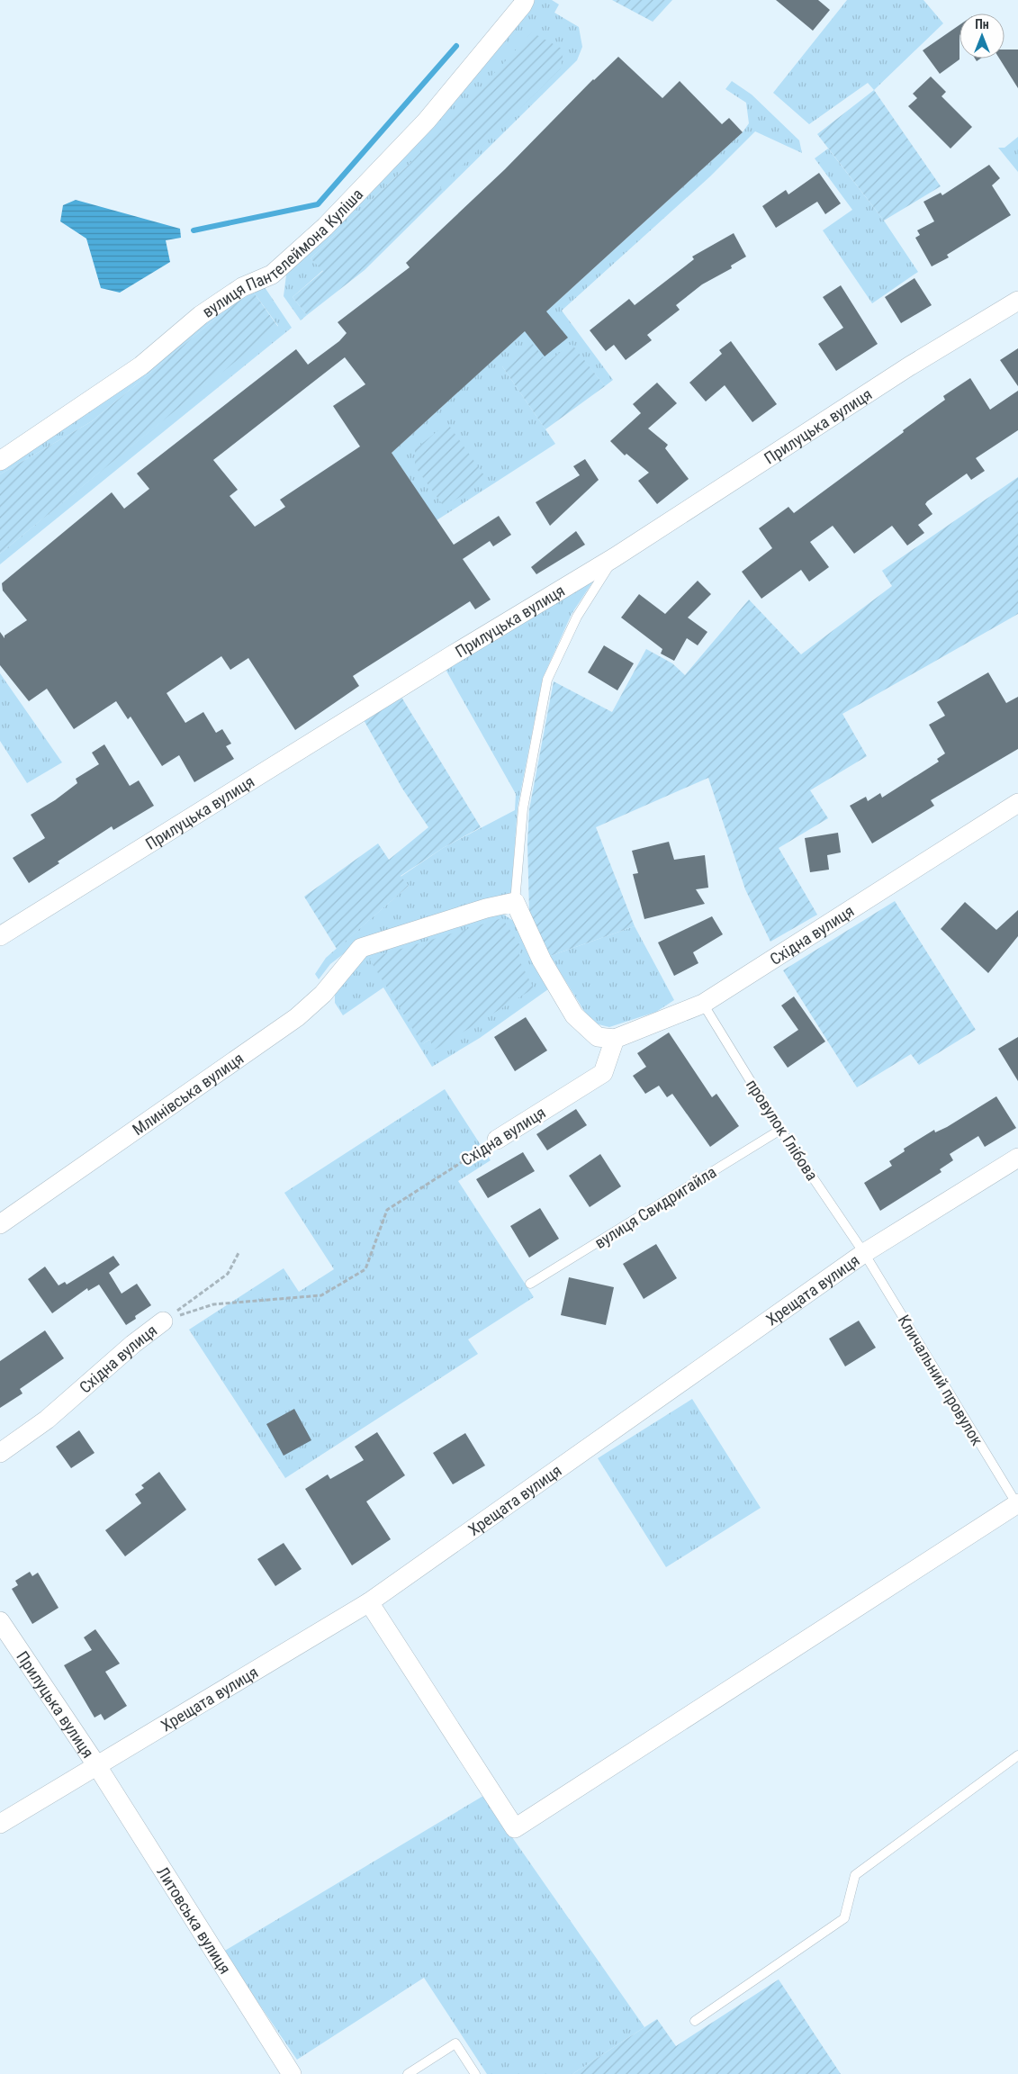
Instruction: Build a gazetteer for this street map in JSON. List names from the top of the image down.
{
  "streets": {
    "street": [
      "вулиця Пантелеймона Куліша",
      "Прилуцька вулиця",
      "Східна вулиця",
      "Млинівська вулиця",
      "Хрещата вулиця",
      "Литовська вулиця"
    ],
    "lane": ["провулок Глібова", "вулиця Свидригайла", "Кличальний провулок"]
  },
  "crossings": [
    ["Прилуцька вулиця", "Хрещата вулиця"],
    ["Прилуцька вулиця", "Литовська вулиця"],
    ["Східна вулиця", "провулок Глібова"],
    ["провулок Глібова", "вулиця Свидригайла"],
    ["провулок Глібова", "Хрещата вулиця"],
    ["провулок Глібова", "Кличальний провулок"],
    ["Хрещата вулиця", "Кличальний провулок"],
    ["Хрещата вулиця", "Литовська вулиця"]
  ],
  "north": "top"
}
